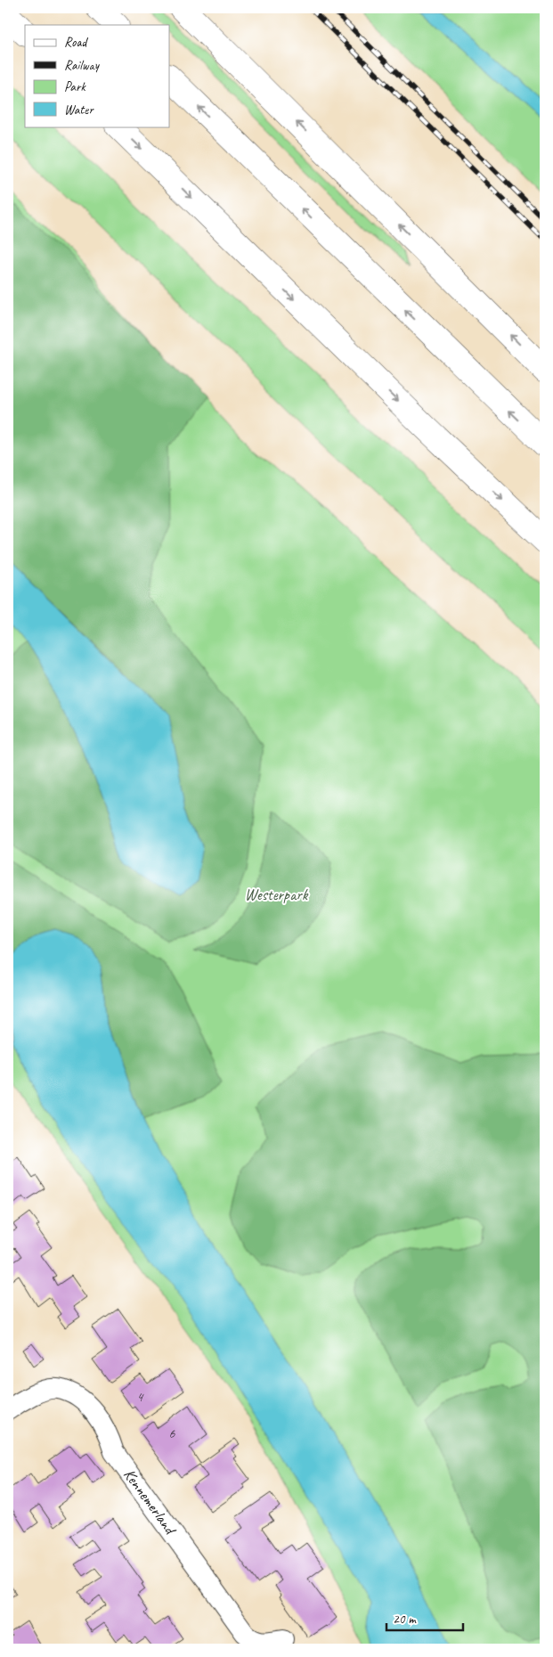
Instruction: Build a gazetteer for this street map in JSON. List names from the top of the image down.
{
  "streets": {
    "street": ["Kennemerland"]
  },
  "parks": ["Westerpark"],
  "house_numbers": ["4", "6"],
  "legend": [
    "Road",
    "Railway",
    "Park",
    "Water"
  ],
  "scale_bar": "20 m"
}
